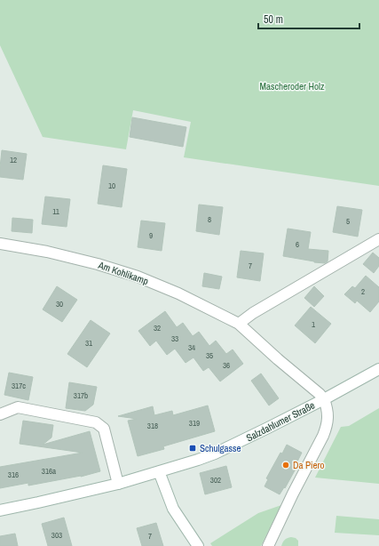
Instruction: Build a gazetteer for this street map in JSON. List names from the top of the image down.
{
  "streets": {
    "street": ["Am Kohlikamp", "Salzdahlumer Straße"]
  },
  "crossings": [
    ["Am Kohlikamp", "Salzdahlumer Straße"]
  ],
  "parks": ["Mascheroder Holz"],
  "places": {
    "transit": ["Schulgasse"],
    "other": ["Da Piero"]
  },
  "house_numbers": [
    "12",
    "10",
    "11",
    "8",
    "5",
    "9",
    "6",
    "7",
    "2",
    "30",
    "1",
    "32",
    "33",
    "31",
    "34",
    "35",
    "36",
    "317c",
    "317b",
    "319",
    "318",
    "316a",
    "316",
    "302",
    "303",
    "7"
  ],
  "scale_bar": "50 m"
}
